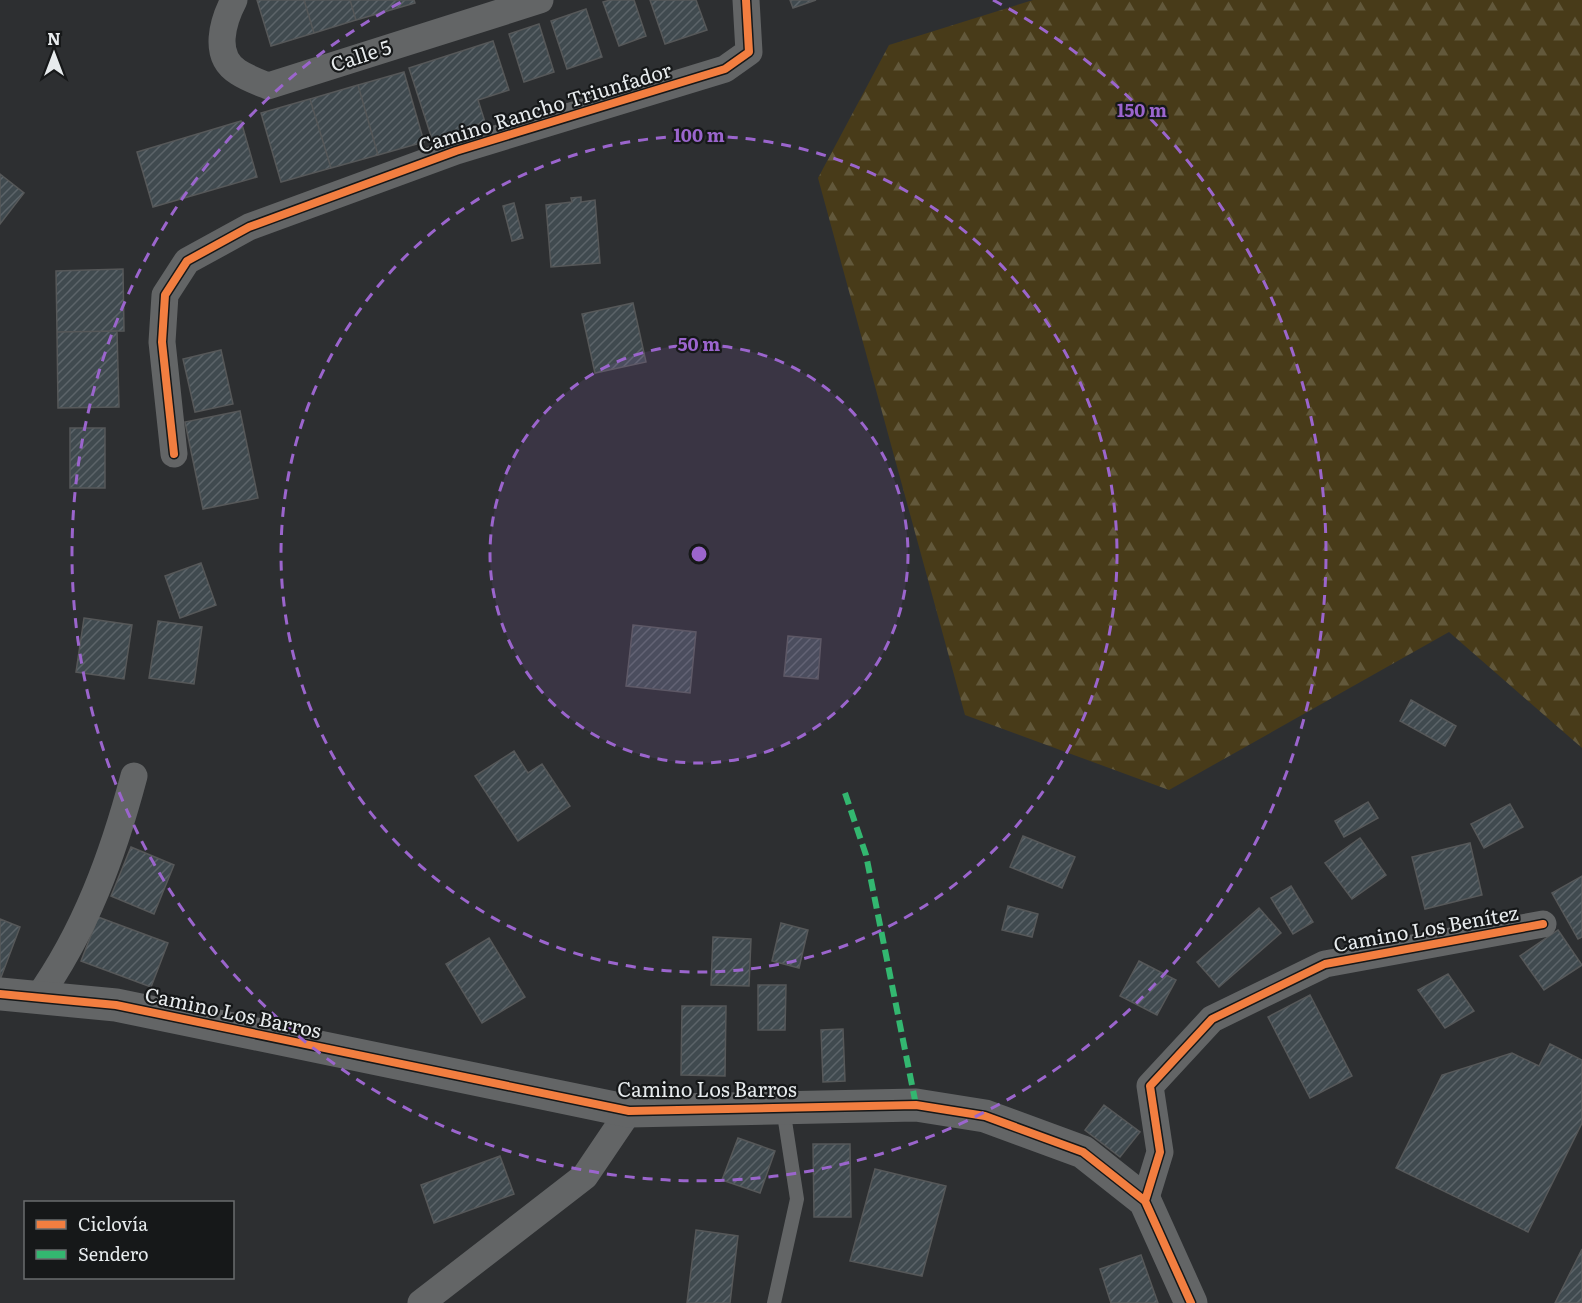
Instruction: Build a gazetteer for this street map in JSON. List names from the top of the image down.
{
  "streets": {
    "street": [
      "Calle 5",
      "Camino Rancho Triunfador",
      "Camino Los Benítez",
      "Camino Los Barros"
    ]
  },
  "crossings": [
    ["Camino Los Benítez", "Camino Los Barros"]
  ],
  "legend": ["Ciclovía", "Sendero"],
  "north": "top",
  "rings": ["150 m", "100 m", "50 m"]
}
